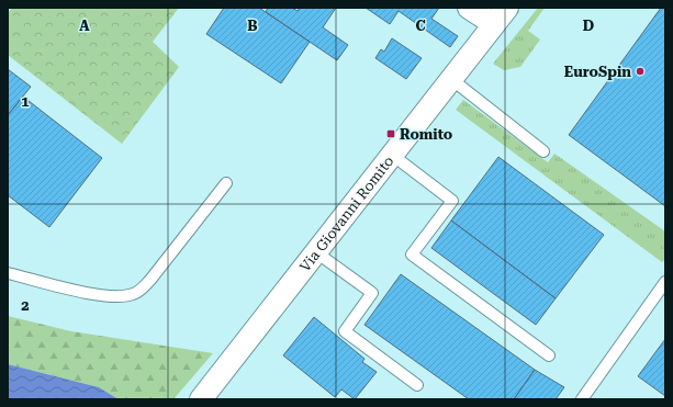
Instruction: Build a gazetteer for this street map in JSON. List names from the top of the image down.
{
  "streets": {
    "street": ["Via Giovanni Romito"]
  },
  "places": {
    "other": ["EuroSpin"],
    "transit": ["Romito"]
  },
  "grid": {
    "columns": [
      "A",
      "B",
      "C",
      "D"
    ],
    "rows": ["1", "2"]
  }
}
